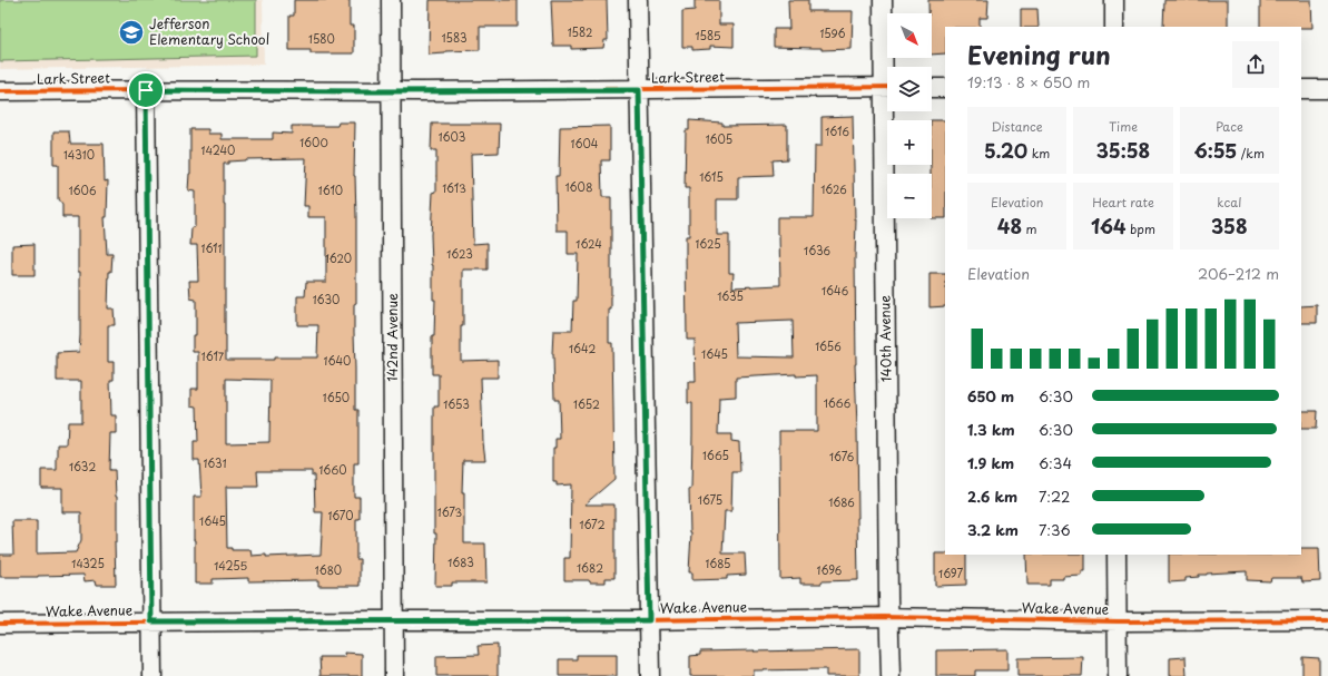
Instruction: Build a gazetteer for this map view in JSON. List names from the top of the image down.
{
  "streets": {
    "street": [
      "Lark Street",
      "142nd Avenue",
      "140th Avenue",
      "Wake Avenue"
    ]
  },
  "crossings": [
    ["Lark Street", "142nd Avenue"],
    ["142nd Avenue", "Wake Avenue"],
    ["140th Avenue", "Wake Avenue"]
  ],
  "places": {
    "school or university": ["Jefferson Elementary School"]
  },
  "house_numbers": [
    "1582",
    "1596",
    "1585",
    "1583",
    "1580",
    "1616",
    "1603",
    "1605",
    "1600",
    "1604",
    "14240",
    "14310",
    "1615",
    "1608",
    "1613",
    "1626",
    "1606",
    "1610",
    "1624",
    "1625",
    "1611",
    "1636",
    "1623",
    "1620",
    "1646",
    "1635",
    "1630",
    "1656",
    "1642",
    "1645",
    "1617",
    "1640",
    "1650",
    "1666",
    "1653",
    "1652",
    "1665",
    "1676",
    "1631",
    "1632",
    "1660",
    "1675",
    "1686",
    "1673",
    "1670",
    "1645",
    "1672",
    "1683",
    "14325",
    "1685",
    "14255",
    "1682",
    "1680",
    "1696",
    "1697"
  ],
  "north": "bottom right",
  "page": {
    "map_buttons": ["+", "−"],
    "heading": ["Evening run", "19:13 · 8 × 650 m"],
    "stats": [
      ["Distance", "5.20 km"],
      ["Time", "35:58"],
      ["Pace", "6:55 /km"],
      ["Elevation", "48 m"],
      ["Heart rate", "164 bpm"],
      ["kcal", "358"]
    ],
    "chart": ["Elevation", "206–212 m"],
    "list": [
      {
        "name": "650 m",
        "note": "6:30"
      },
      {
        "name": "1.3 km",
        "note": "6:30"
      },
      {
        "name": "1.9 km",
        "note": "6:34"
      },
      {
        "name": "2.6 km",
        "note": "7:22"
      },
      {
        "name": "3.2 km",
        "note": "7:36"
      }
    ]
  }
}
